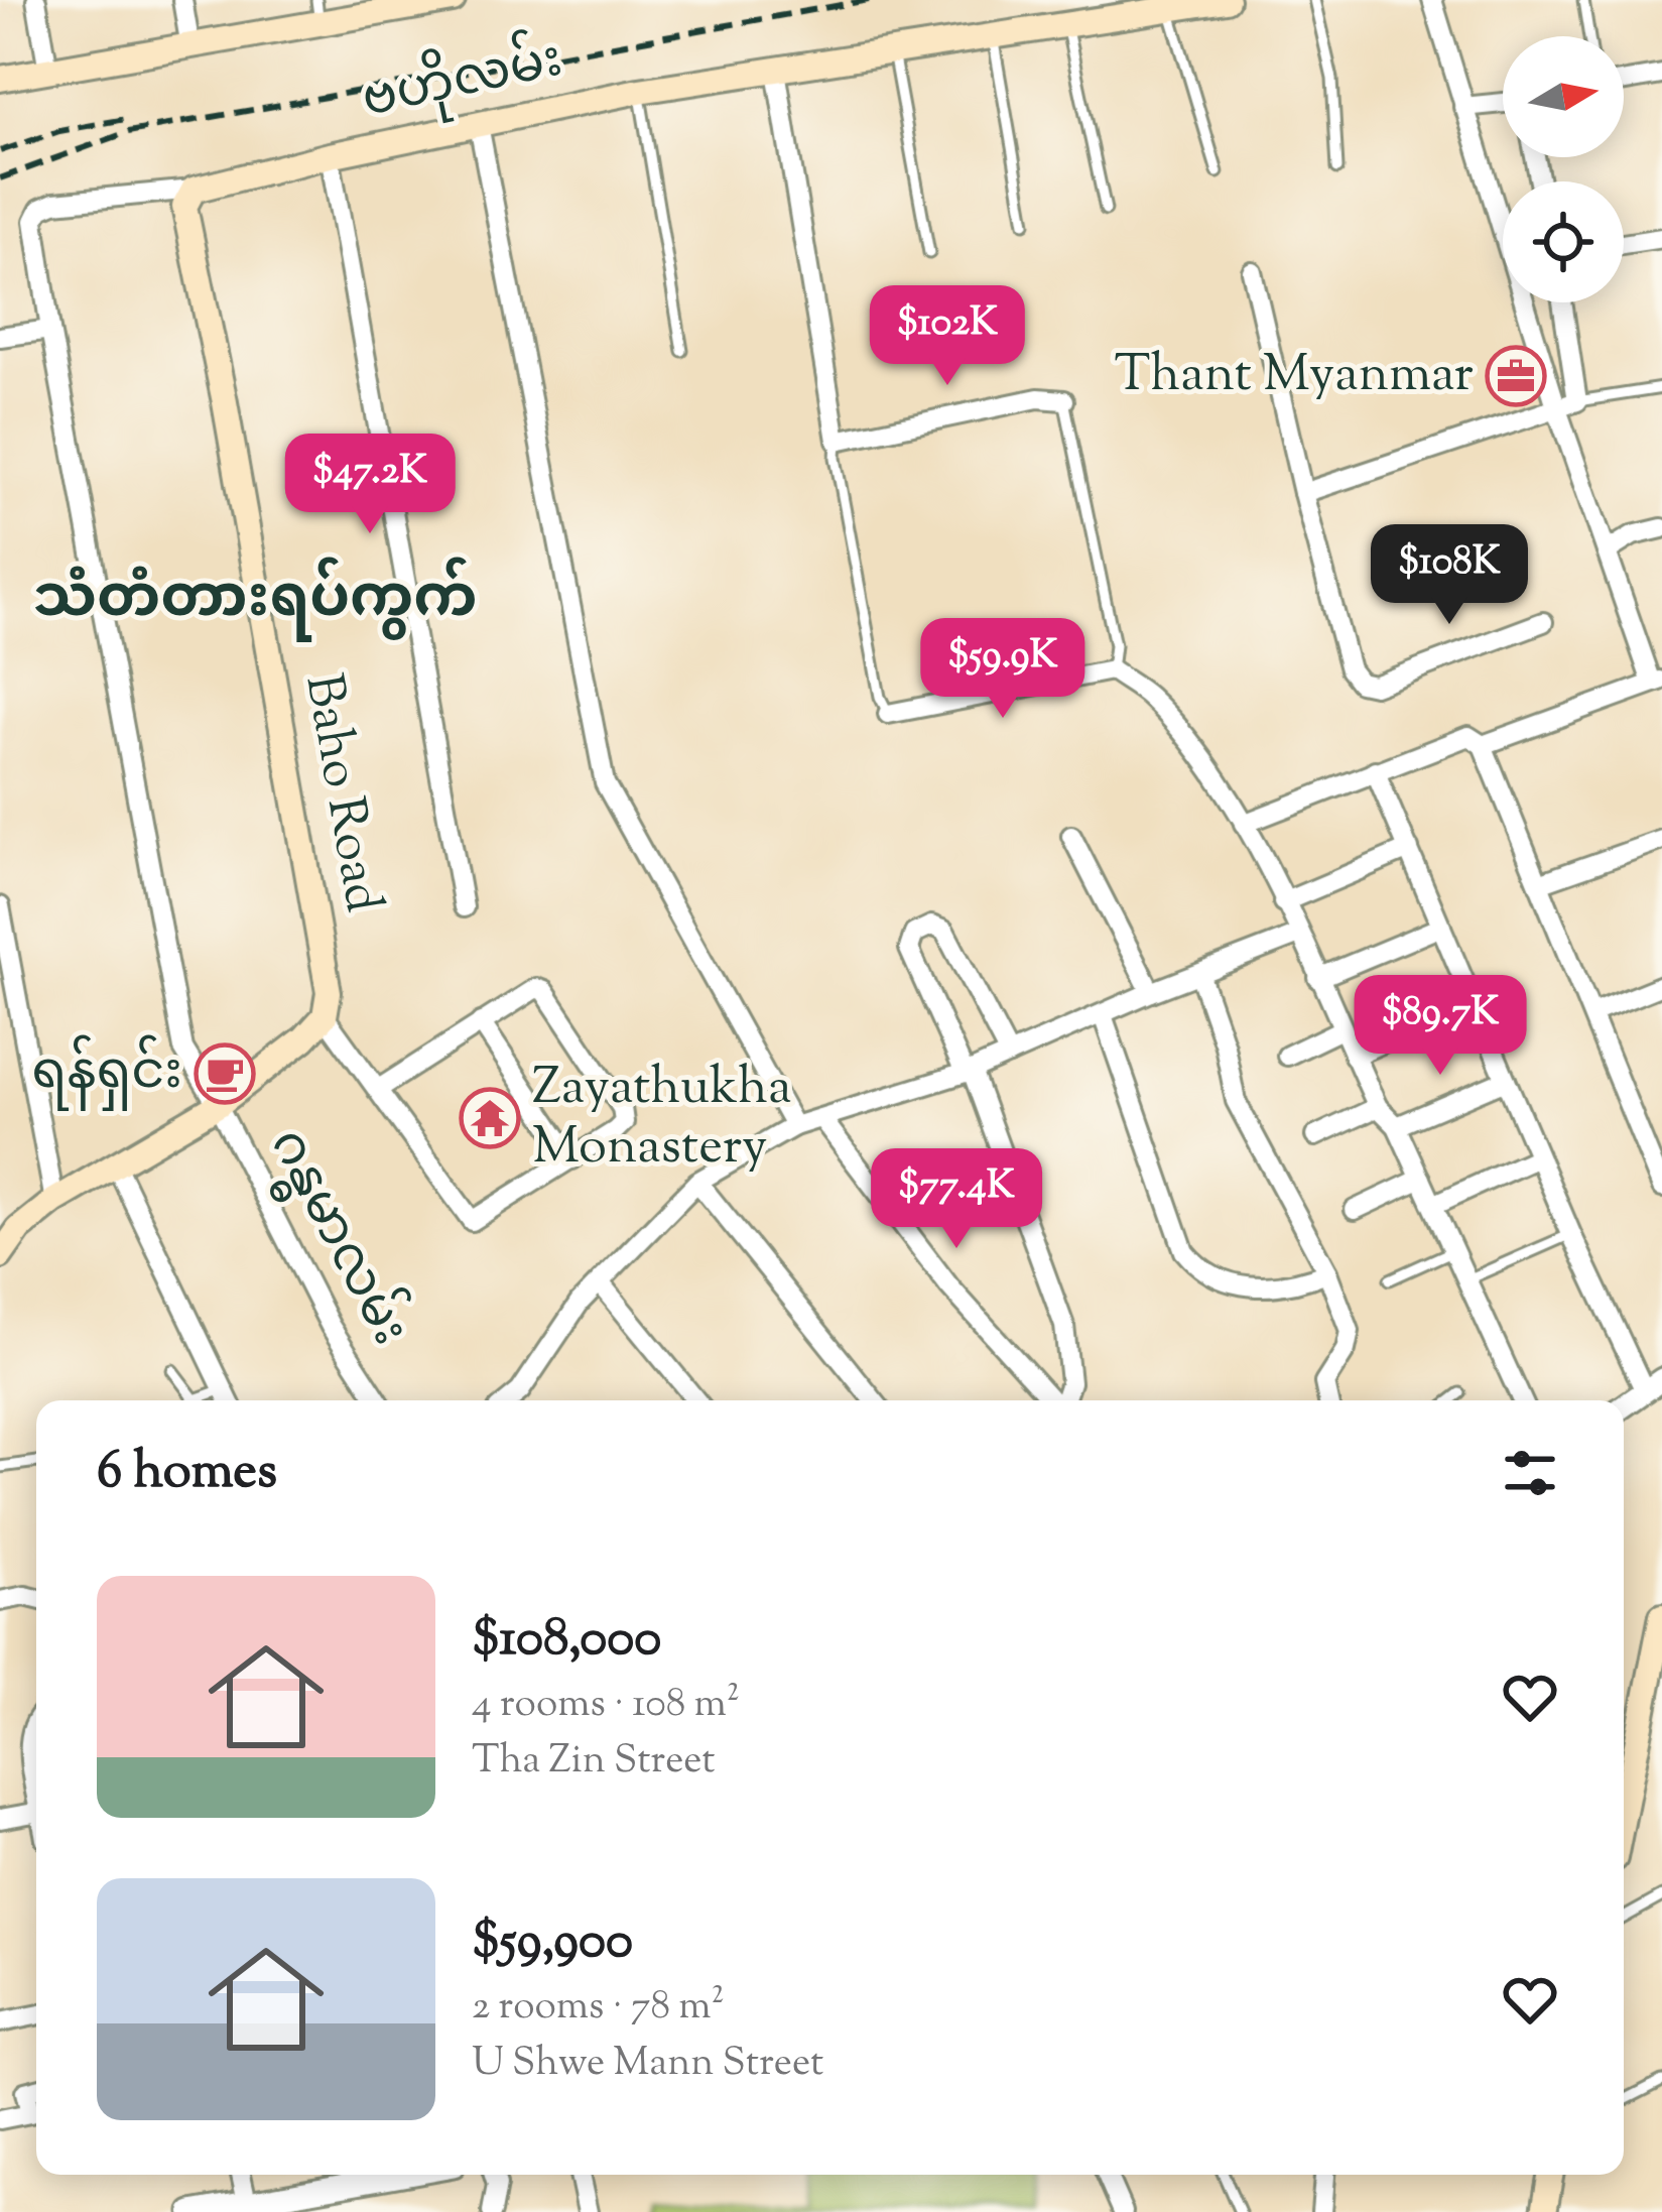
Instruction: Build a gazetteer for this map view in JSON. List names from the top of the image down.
{
  "streets": {
    "main road": ["ဗဟိုလမ်း", "Baho Road"],
    "street": ["ဂန္ဓမာလမ်း"]
  },
  "crossings": [
    ["ဗဟိုလမ်း", "Baho Road"],
    ["ဗဟိုလမ်း", "ဂန္ဓမာလမ်း"],
    ["Baho Road", "ဂန္ဓမာလမ်း"]
  ],
  "districts": ["သံတံတားရပ်ကွက်"],
  "places": {
    "office": ["Thant Myanmar"],
    "cafe": ["ရန်ရှင်း"],
    "temple": ["Zayathukha Monastery"]
  },
  "north": "right",
  "page": {
    "price": [
      "$102K",
      "$47.2K",
      "$108K",
      "$59.9K",
      "$89.7K",
      "$77.4K"
    ],
    "heading": "6 homes",
    "list": [
      {
        "name": "$108,000",
        "note": "4 rooms · 108 m² · Tha Zin Street"
      },
      {
        "name": "$59,900",
        "note": "2 rooms · 78 m² · U Shwe Mann Street"
      }
    ]
  }
}
